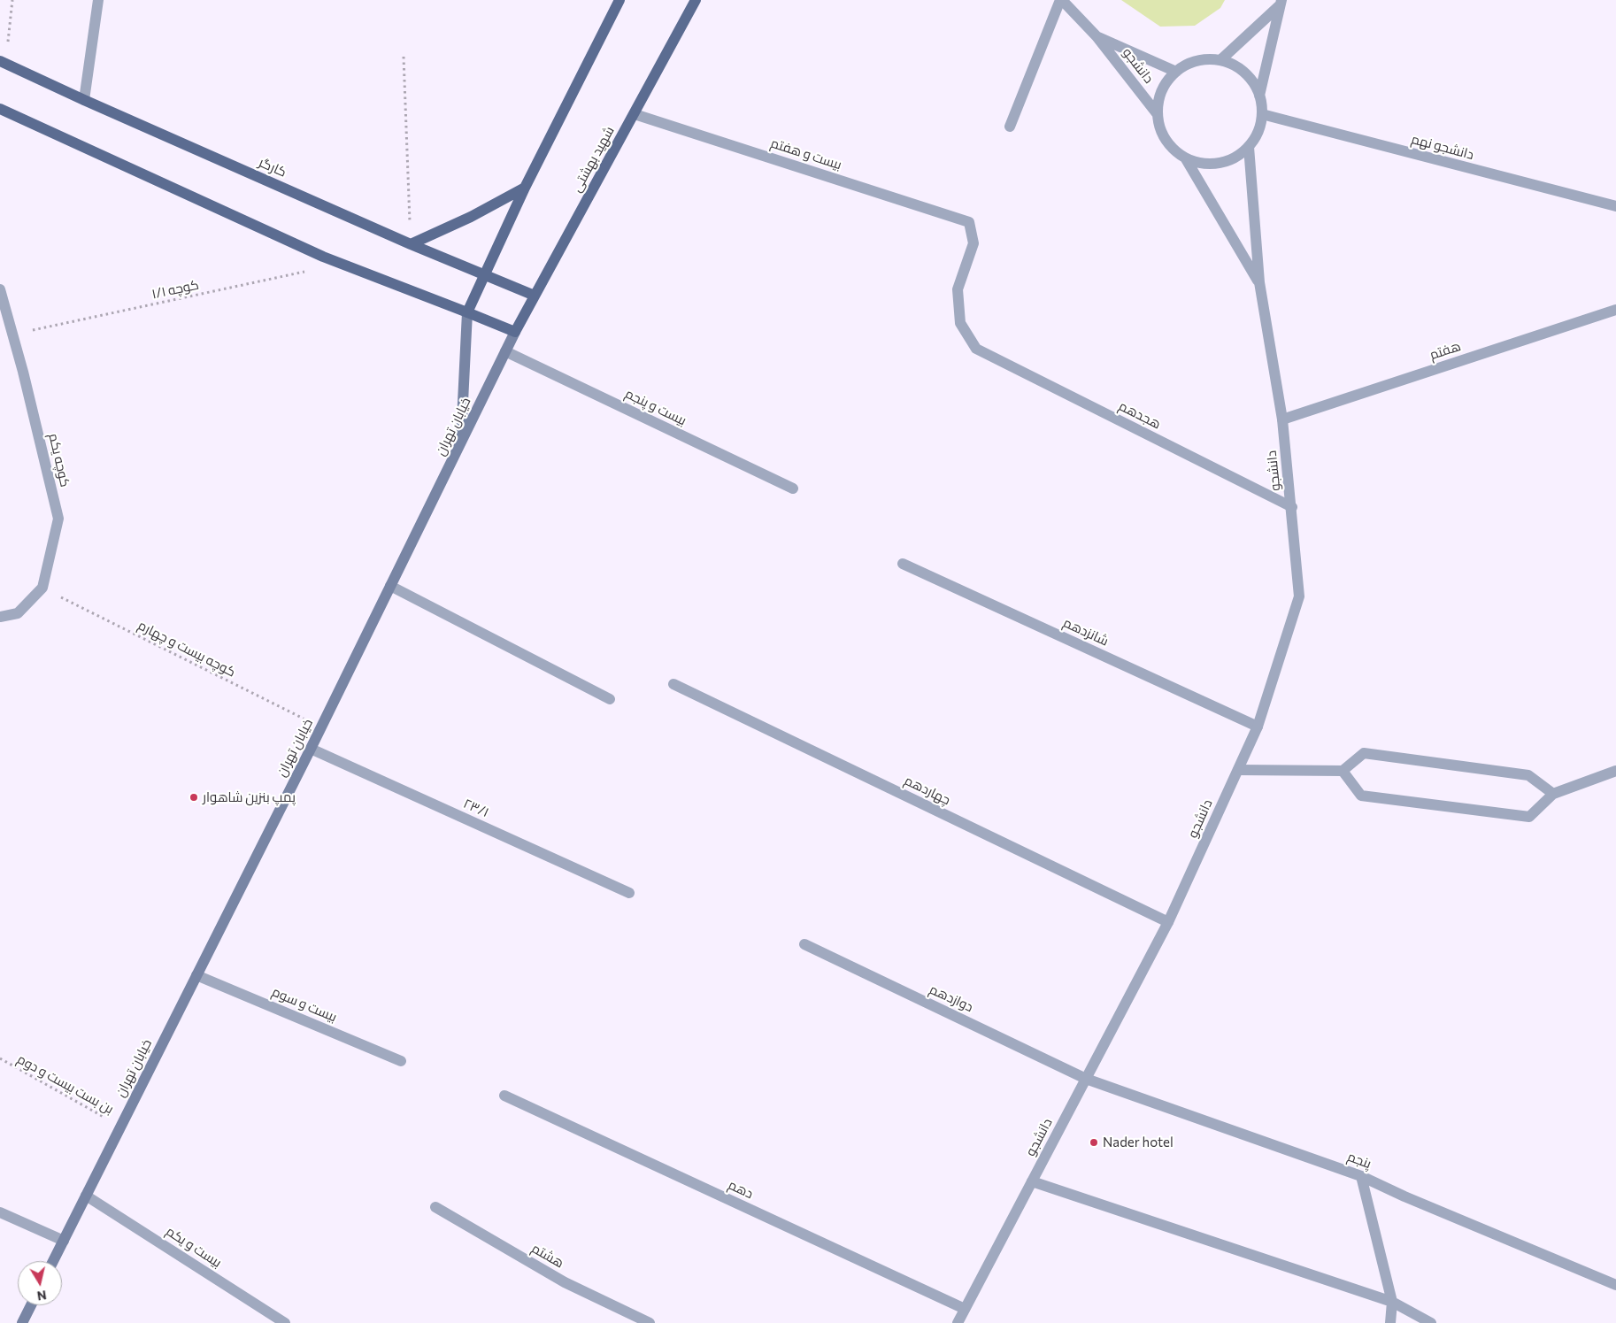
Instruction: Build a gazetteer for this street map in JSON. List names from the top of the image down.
{
  "streets": {
    "main road": ["شهید بهشتی", "کارگر", "خیابان تهران"],
    "street": [
      "دانشجو",
      "دانشجو نهم",
      "بیست و هفتم",
      "هفتم",
      "بیست و پنجم",
      "هجدهم",
      "کوچه یکم",
      "شانزدهم",
      "چهاردهم",
      "۲۳/۱",
      "دوازدهم",
      "بیست و سوم",
      "پنجم",
      "دهم",
      "بیست و یکم",
      "هشتم"
    ],
    "path": ["کوچه ۱/۱", "کوچه بیست و چهارم", "بن بست بیست و دوم"]
  },
  "crossings": [
    ["دانشجو", "دانشجو نهم"],
    ["دانشجو", "هفتم"],
    ["دانشجو", "هجدهم"],
    ["دانشجو", "شانزدهم"],
    ["دانشجو", "چهاردهم"],
    ["دانشجو", "دوازدهم"],
    ["دانشجو", "پنجم"],
    ["دانشجو", "دهم"],
    ["بیست و هفتم", "شهید بهشتی"],
    ["بیست و هفتم", "هجدهم"],
    ["شهید بهشتی", "کارگر"],
    ["شهید بهشتی", "خیابان تهران"],
    ["کوچه ۱/۱", "کوچه یکم"],
    ["بیست و پنجم", "خیابان تهران"],
    ["خیابان تهران", "کوچه بیست و چهارم"],
    ["خیابان تهران", "۲۳/۱"],
    ["خیابان تهران", "بیست و سوم"],
    ["خیابان تهران", "بن بست بیست و دوم"],
    ["خیابان تهران", "بیست و یکم"],
    ["کوچه یکم", "کوچه بیست و چهارم"],
    ["دوازدهم", "پنجم"]
  ],
  "places": ["پمپ بنزین شاهوار", "Nader hotel"],
  "north": "bottom"
}
